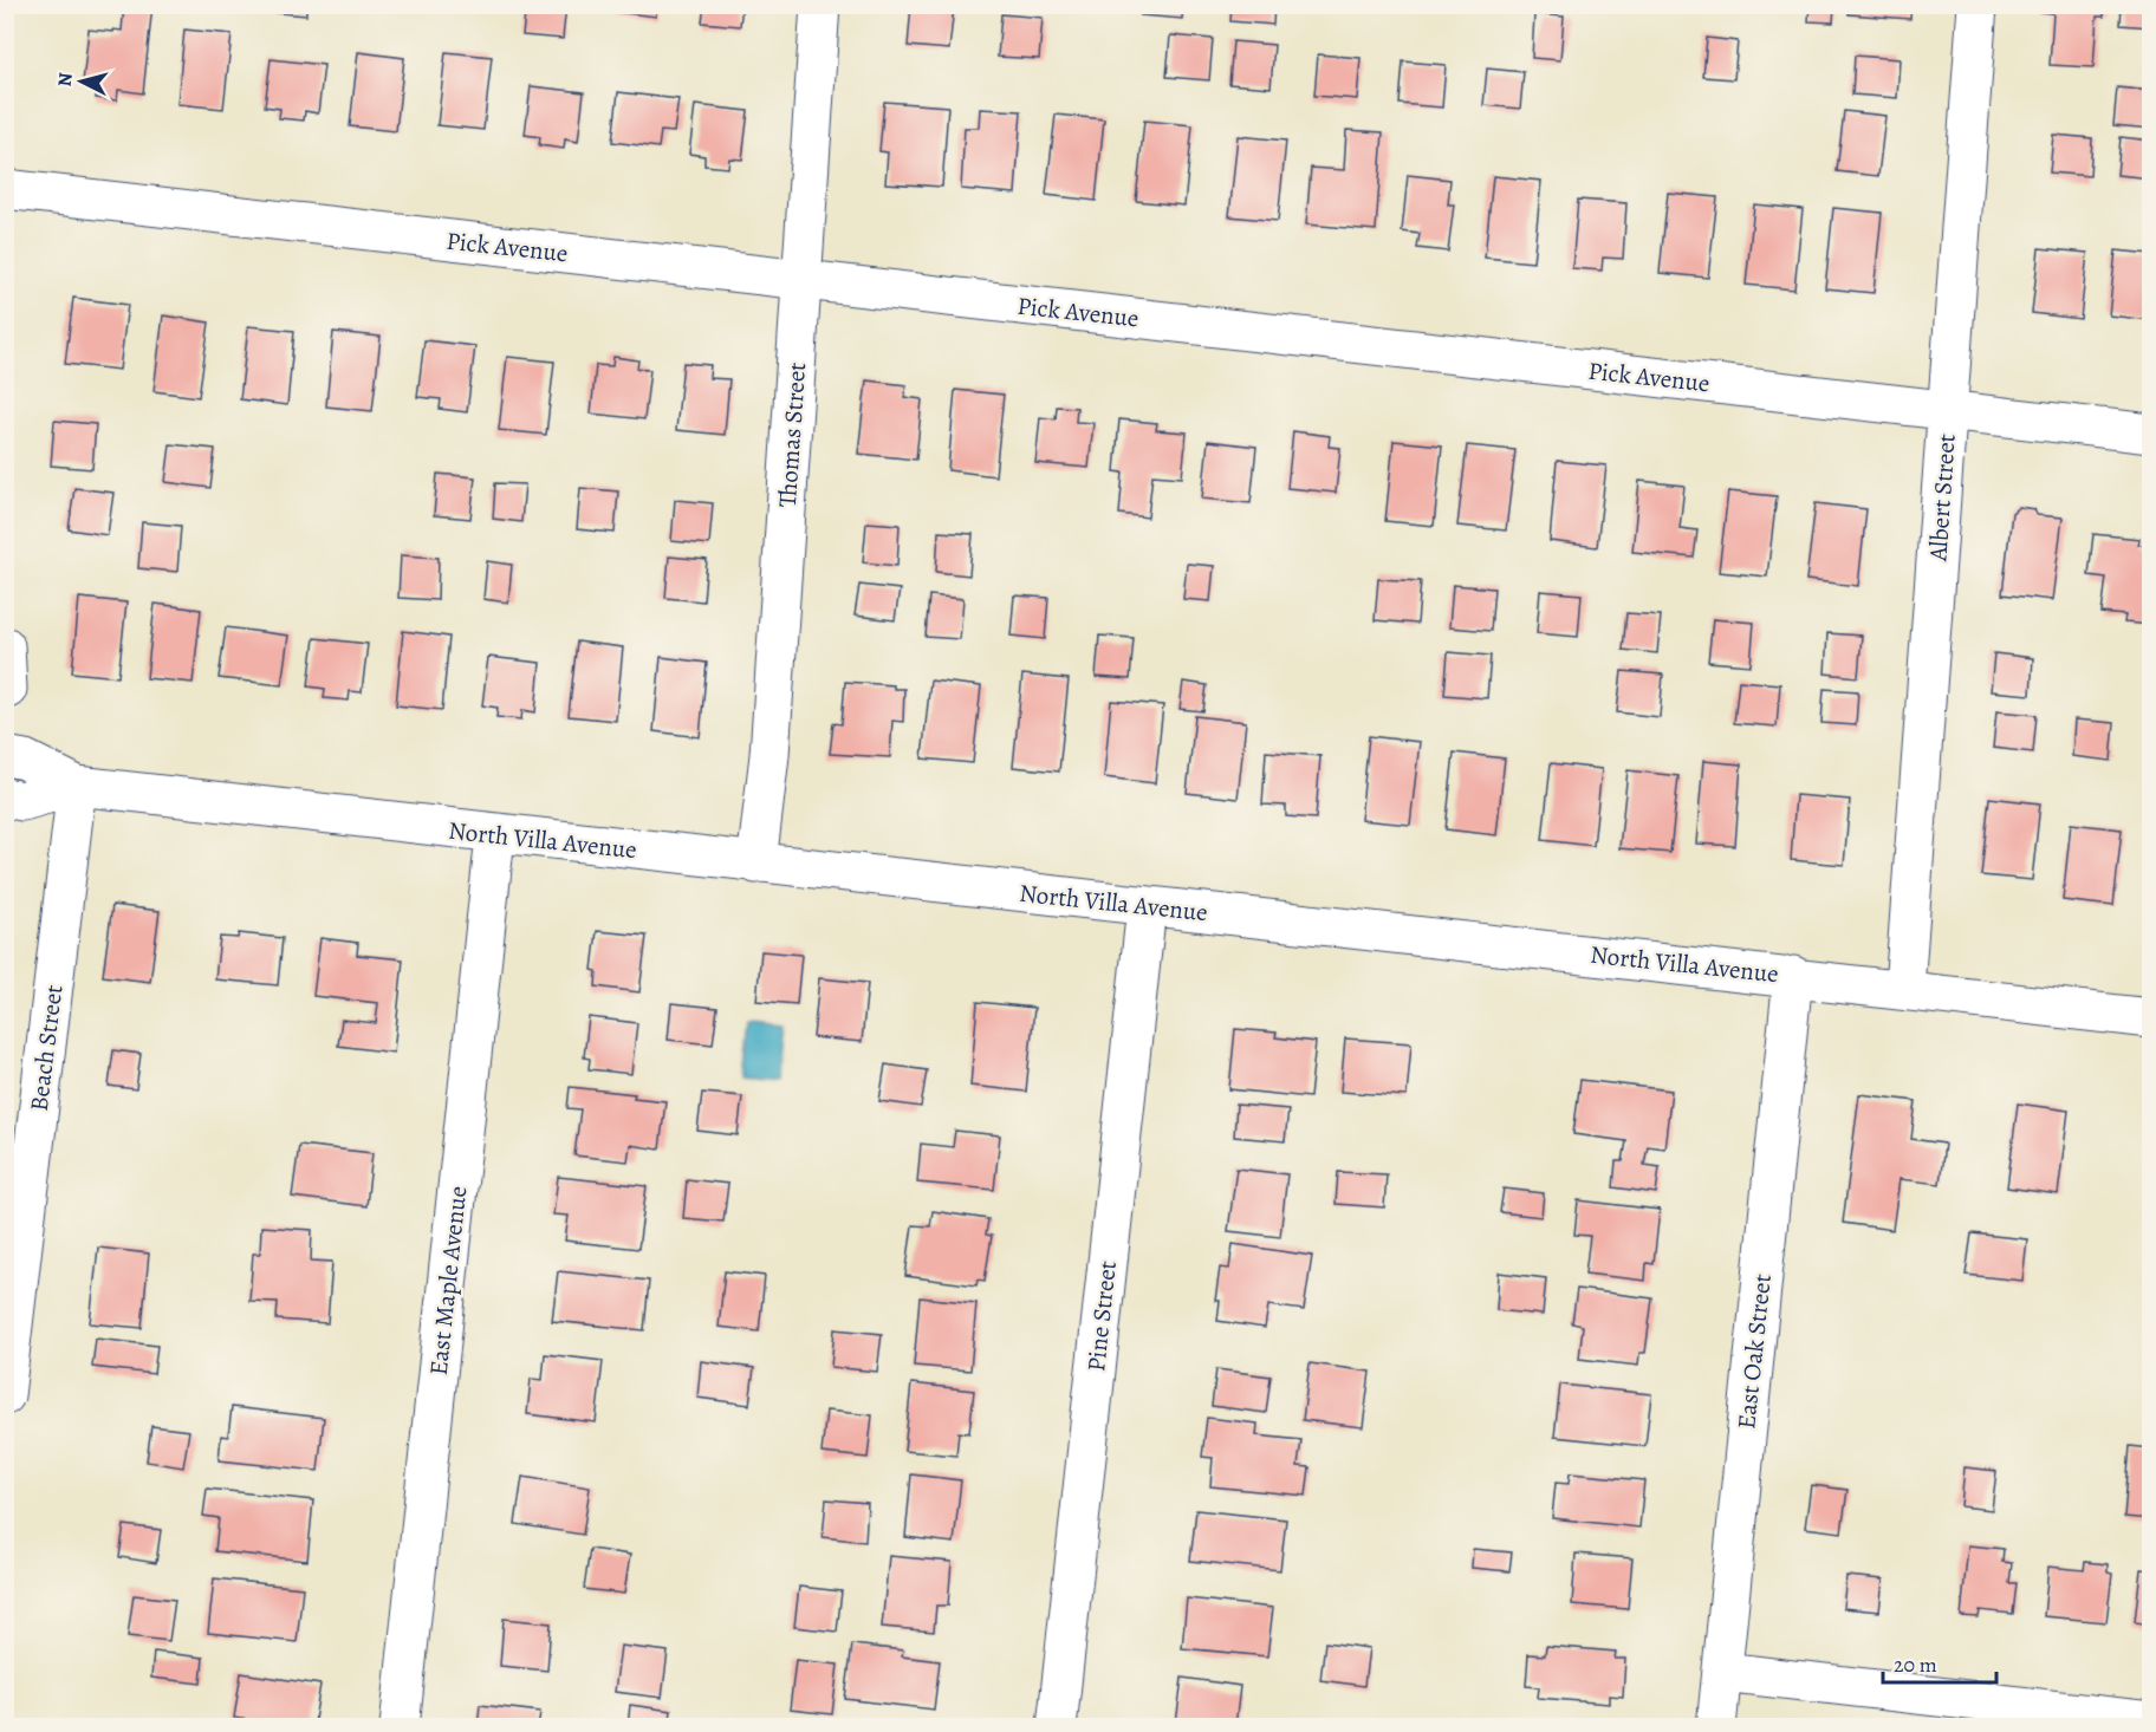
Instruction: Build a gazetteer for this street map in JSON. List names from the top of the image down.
{
  "streets": {
    "street": [
      "Pick Avenue",
      "Thomas Street",
      "Albert Street",
      "North Villa Avenue",
      "Beach Street",
      "East Maple Avenue",
      "Pine Street",
      "East Oak Street"
    ]
  },
  "crossings": [
    ["Pick Avenue", "Thomas Street"],
    ["Pick Avenue", "Albert Street"],
    ["Thomas Street", "North Villa Avenue"],
    ["Albert Street", "North Villa Avenue"],
    ["North Villa Avenue", "Beach Street"],
    ["North Villa Avenue", "East Maple Avenue"],
    ["North Villa Avenue", "Pine Street"],
    ["North Villa Avenue", "East Oak Street"]
  ],
  "scale_bar": "20 m",
  "north": "left"
}
